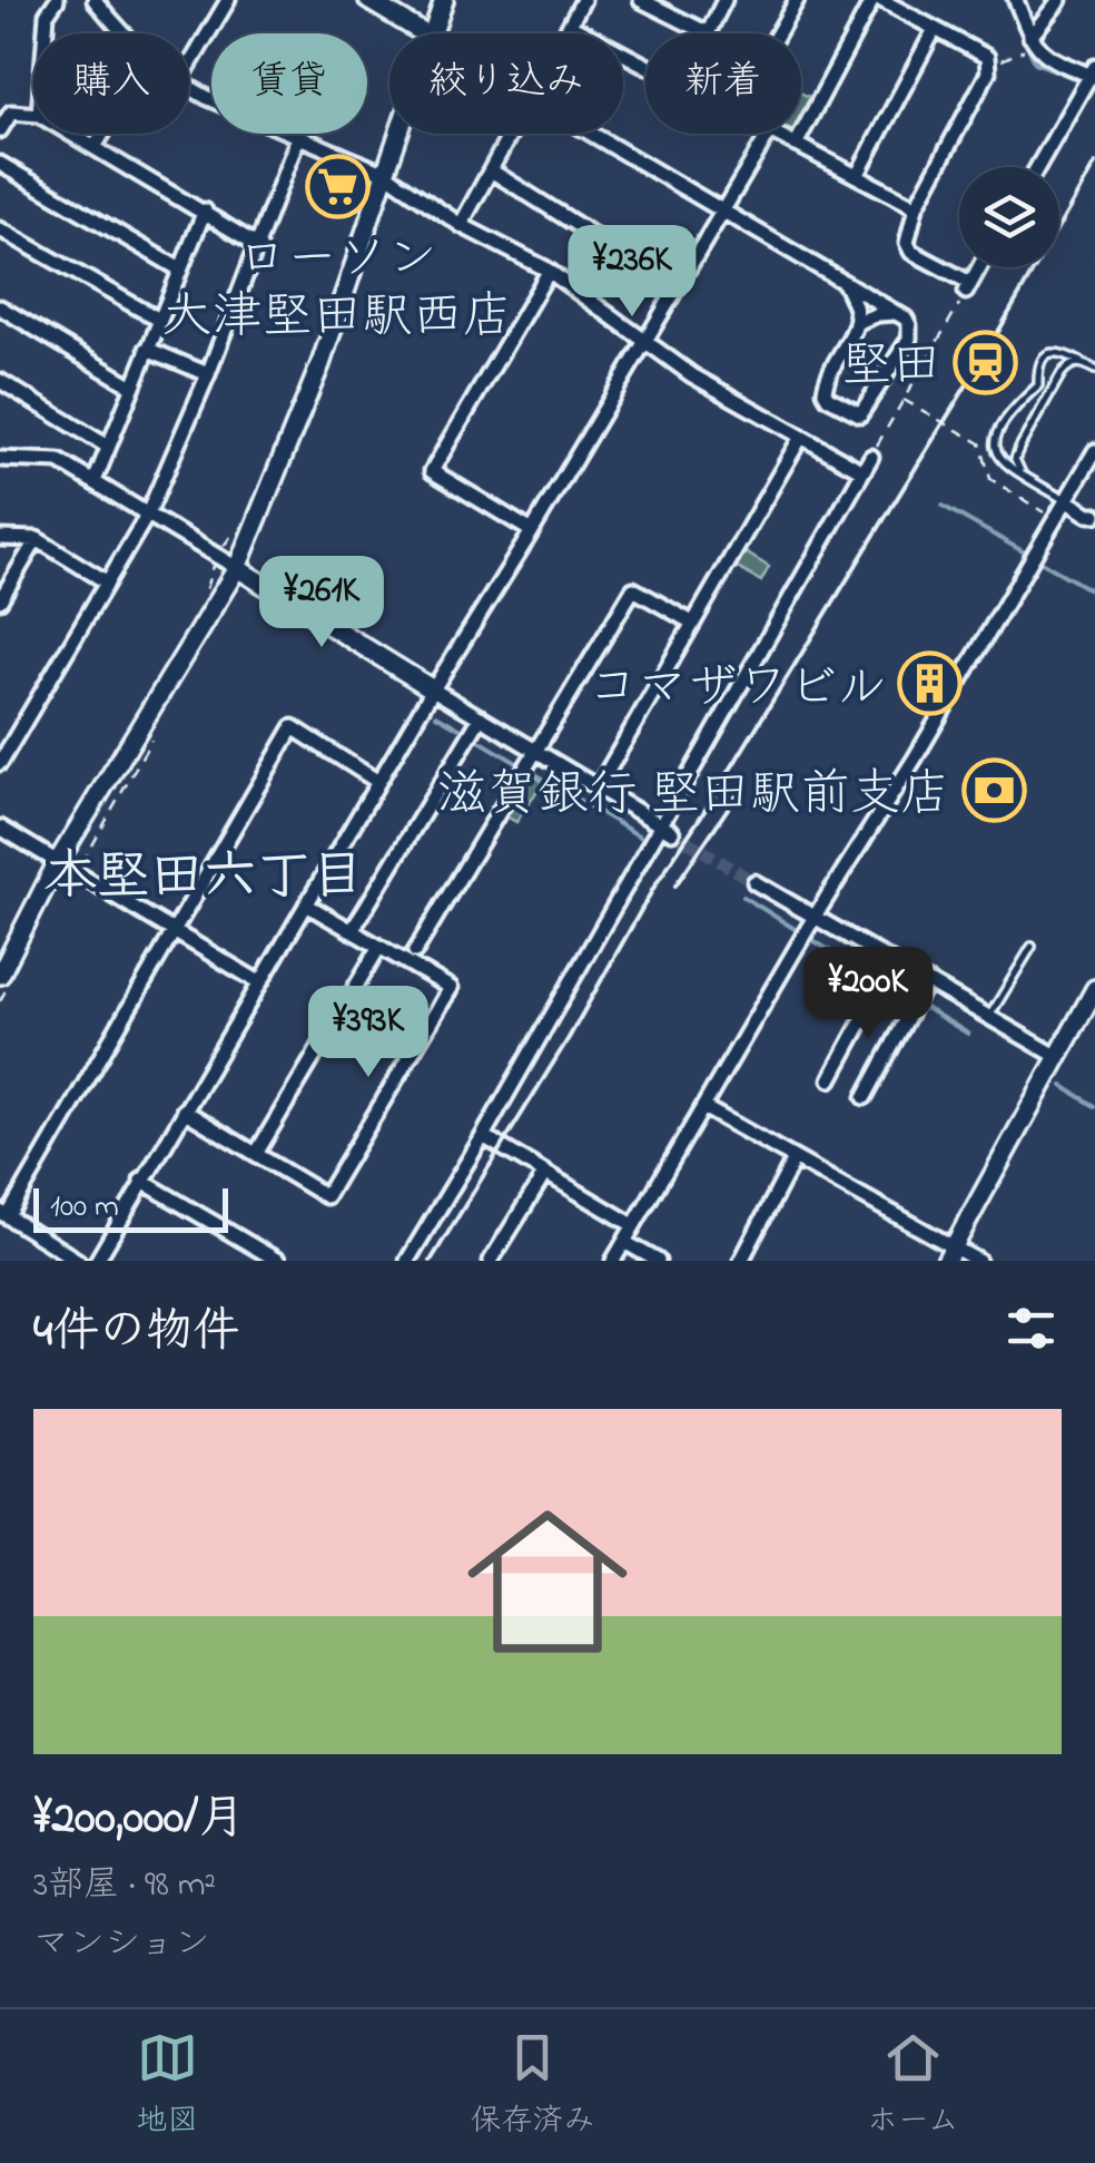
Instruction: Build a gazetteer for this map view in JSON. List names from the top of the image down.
{
  "districts": ["本堅田六丁目"],
  "places": {
    "supermarket": ["ローソン 大津堅田駅西店"],
    "station": ["堅田"],
    "building": ["コマザワビル"],
    "bank": ["滋賀銀行 堅田駅前支店"]
  },
  "scale_bar": "100 m",
  "page": {
    "chip": [
      "購入",
      "賃貸",
      "絞り込み",
      "新着"
    ],
    "price": [
      "¥236K",
      "¥261K",
      "¥200K",
      "¥393K"
    ],
    "scale": "100 m",
    "heading": "4件の物件",
    "list": [
      {
        "name": "¥200,000/月",
        "note": "3部屋 · 98 m² · マンション"
      }
    ],
    "tabs": ["地図", "保存済み", "ホーム"]
  }
}
